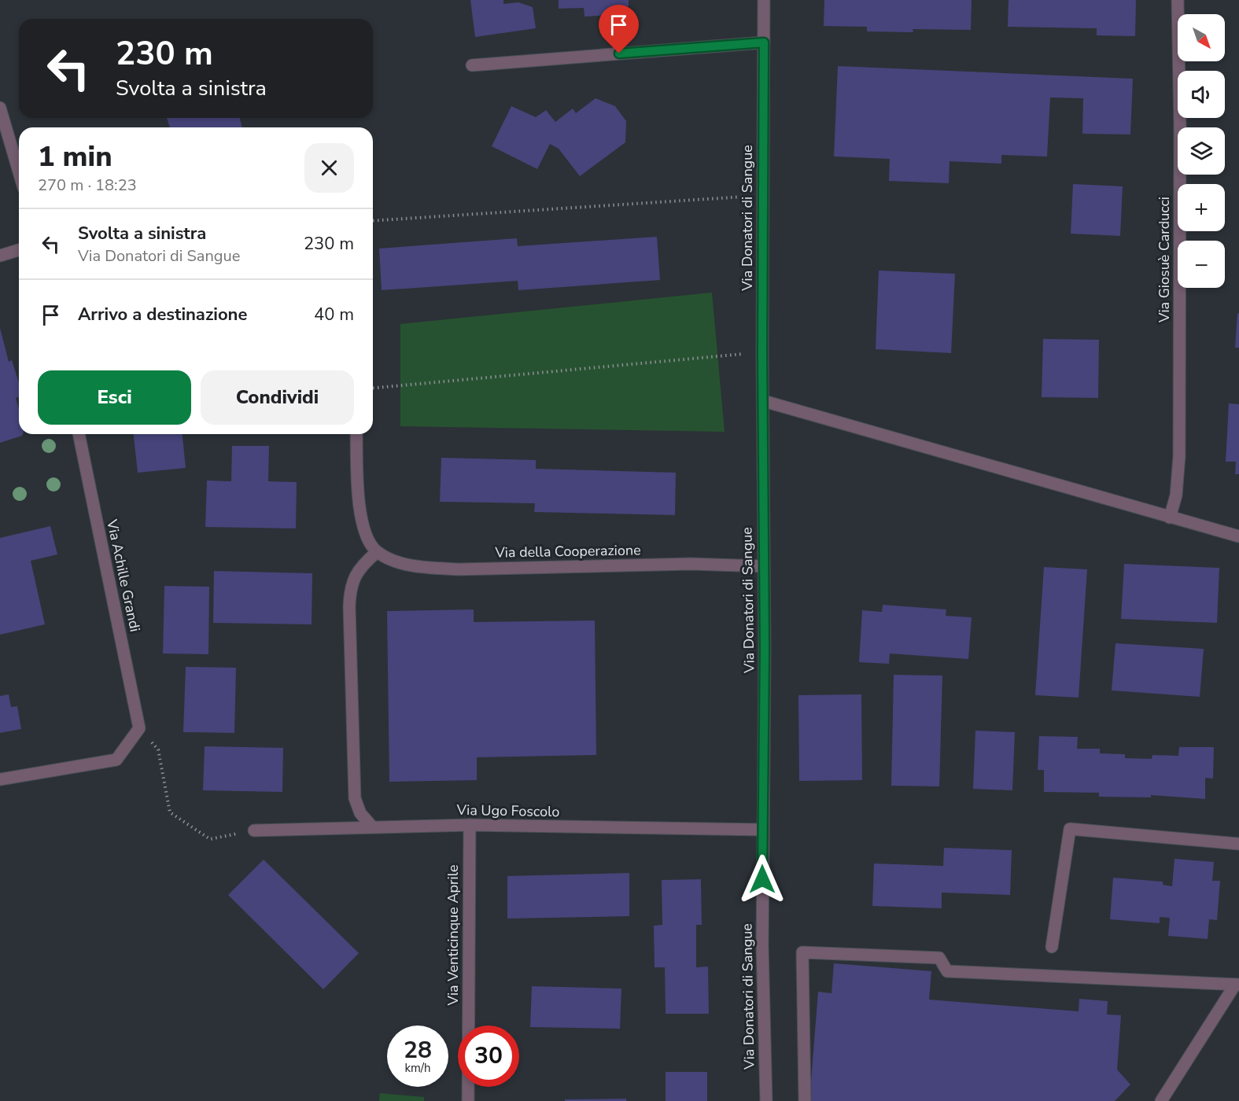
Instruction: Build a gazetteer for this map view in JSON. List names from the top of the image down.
{
  "streets": {
    "street": [
      "Via Donatori di Sangue",
      "Via Giosuè Carducci",
      "Via della Cooperazione",
      "Via Achille Grandi",
      "Via Ugo Foscolo",
      "Via Venticinque Aprile"
    ]
  },
  "crossings": [
    ["Via Donatori di Sangue", "Via della Cooperazione"],
    ["Via Donatori di Sangue", "Via Ugo Foscolo"],
    ["Via Ugo Foscolo", "Via Venticinque Aprile"]
  ],
  "north": "bottom right",
  "page": {
    "map_buttons": ["+", "−"],
    "turn": ["230 m", "Svolta a sinistra"],
    "heading": ["1 min", "270 m · 18:23"],
    "list": [
      {
        "name": "Svolta a sinistra",
        "note": "Via Donatori di Sangue",
        "value": "230 m"
      },
      {
        "name": "Arrivo a destinazione",
        "value": "40 m"
      }
    ],
    "buttons": ["Esci", "Condividi"],
    "speed": "28 km/h",
    "limit": "30"
  }
}
